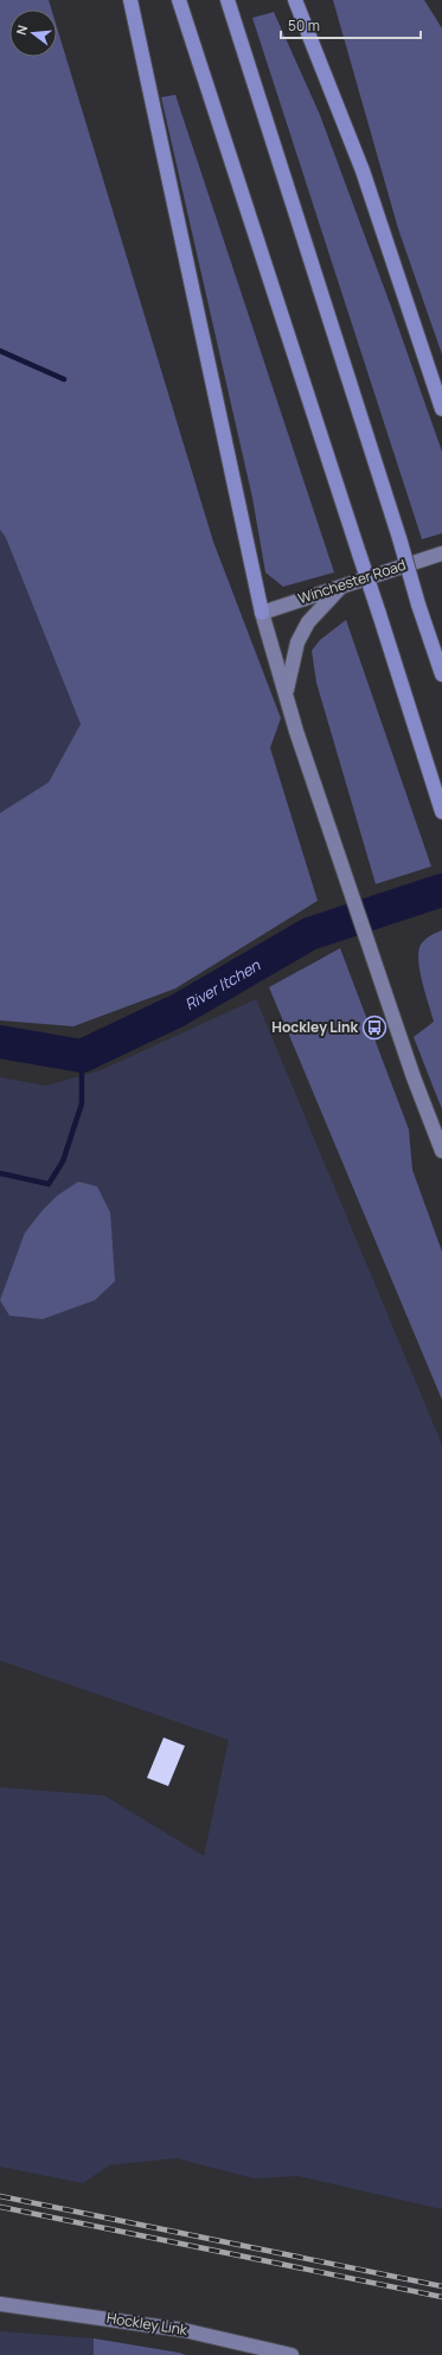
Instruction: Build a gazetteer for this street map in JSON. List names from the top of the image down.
{
  "streets": {
    "main road": ["Winchester Road", "Hockley Link"]
  },
  "water": ["River Itchen"],
  "places": {
    "bus stop": ["Hockley Link"]
  },
  "scale_bar": "50 m",
  "north": "left"
}
